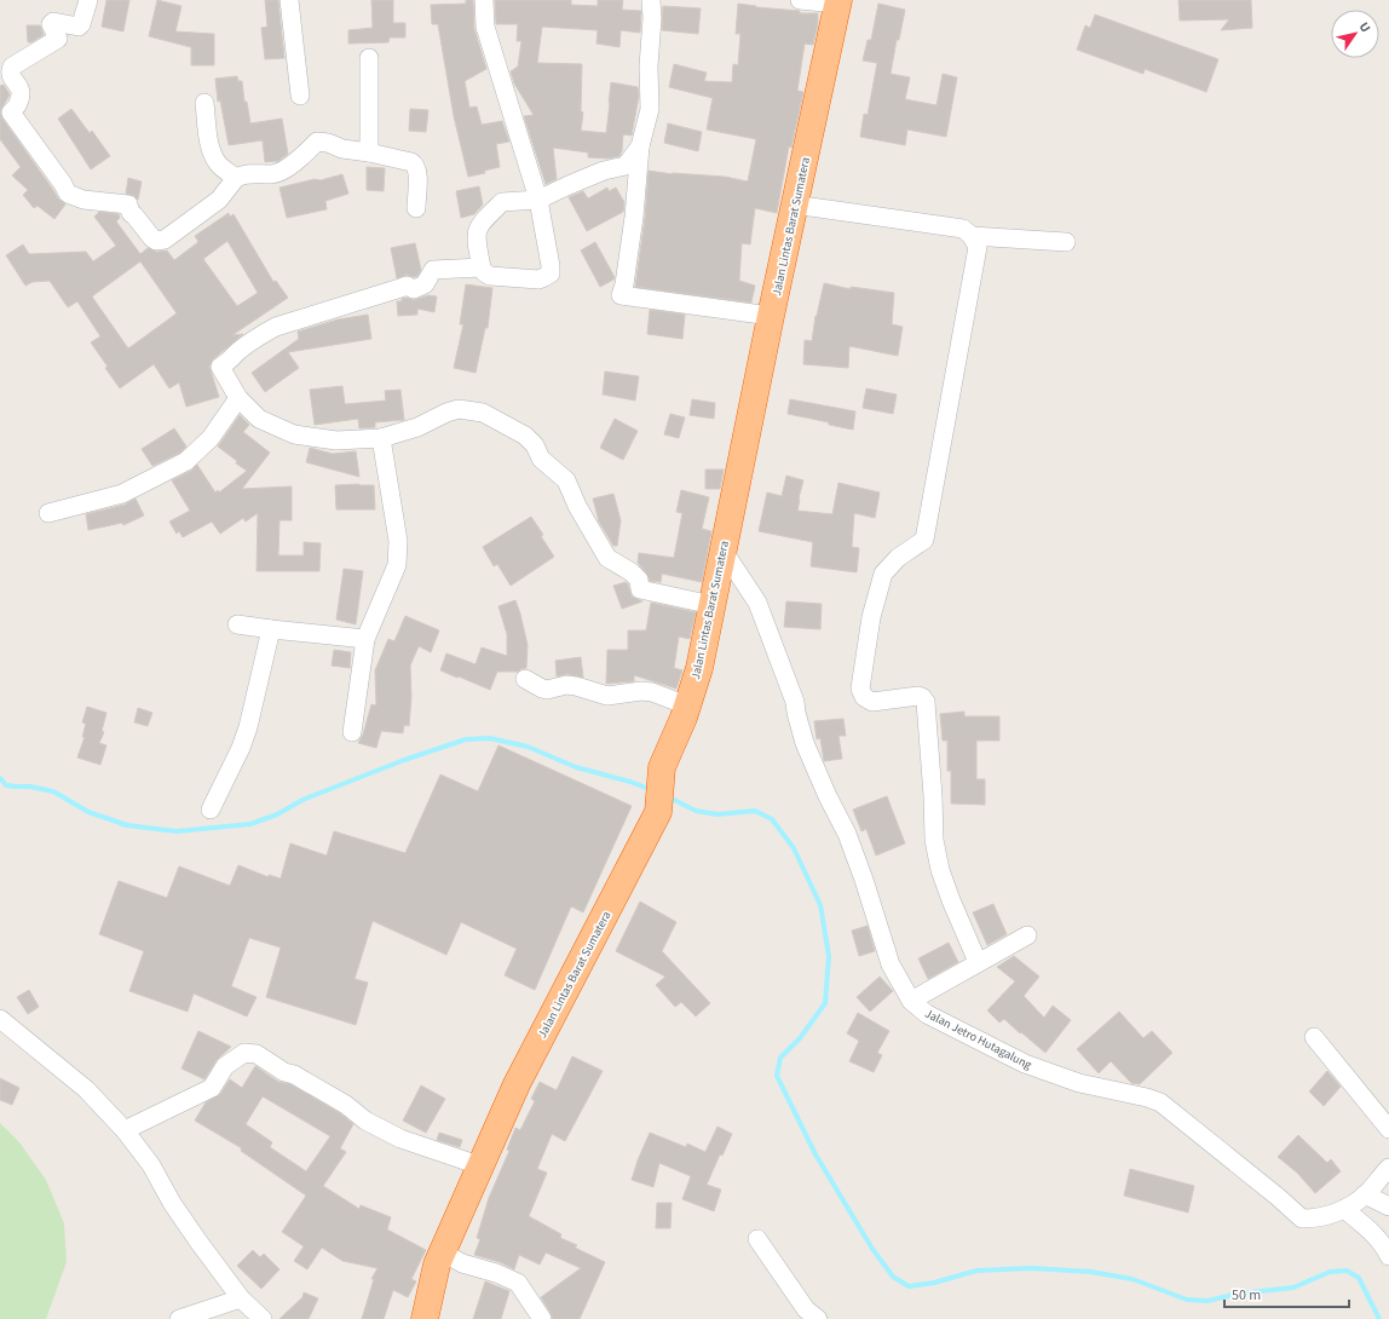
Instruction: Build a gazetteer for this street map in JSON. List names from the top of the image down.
{
  "streets": {
    "highway": ["Jalan Lintas Barat Sumatera"],
    "street": ["Jalan Jetro Hutagalung"]
  },
  "crossings": [
    ["Jalan Lintas Barat Sumatera", "Jalan Jetro Hutagalung"]
  ],
  "scale_bar": "50 m",
  "north": "top right"
}
